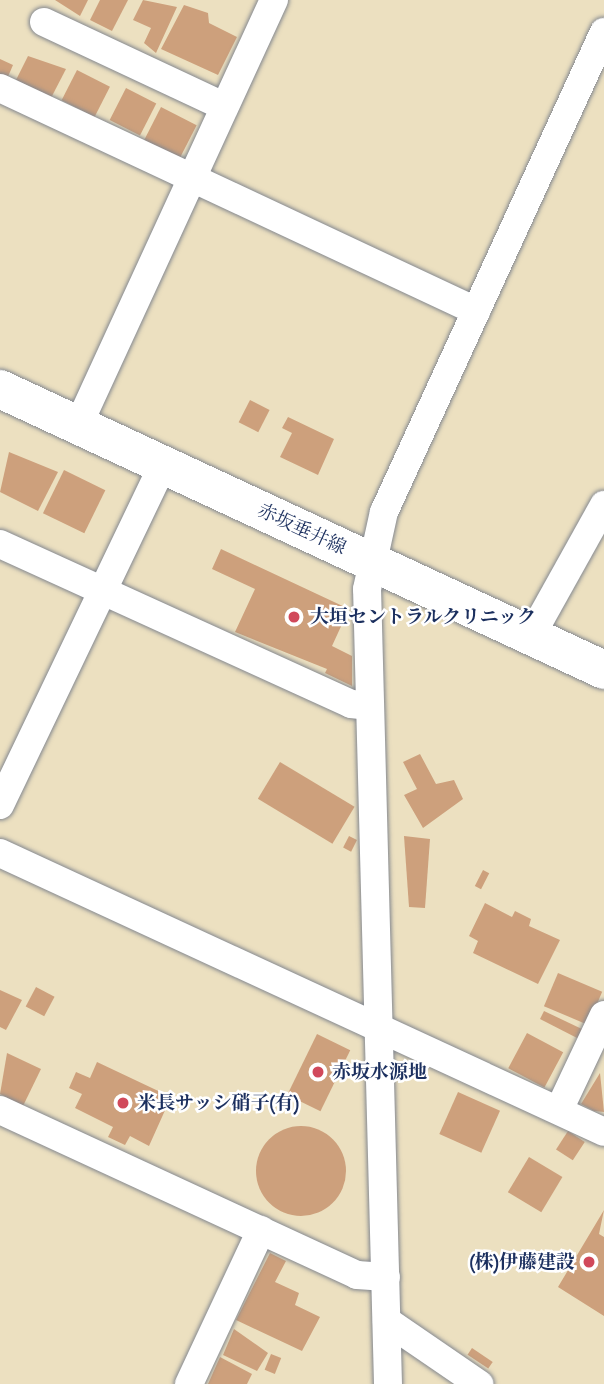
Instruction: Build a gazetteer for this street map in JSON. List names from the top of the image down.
{
  "streets": {
    "main road": ["赤坂垂井線"]
  },
  "places": [
    "大垣セントラルクリニック",
    "赤坂水源地",
    "米長サッシ硝子(有)",
    "(株)伊藤建設"
  ]
}
